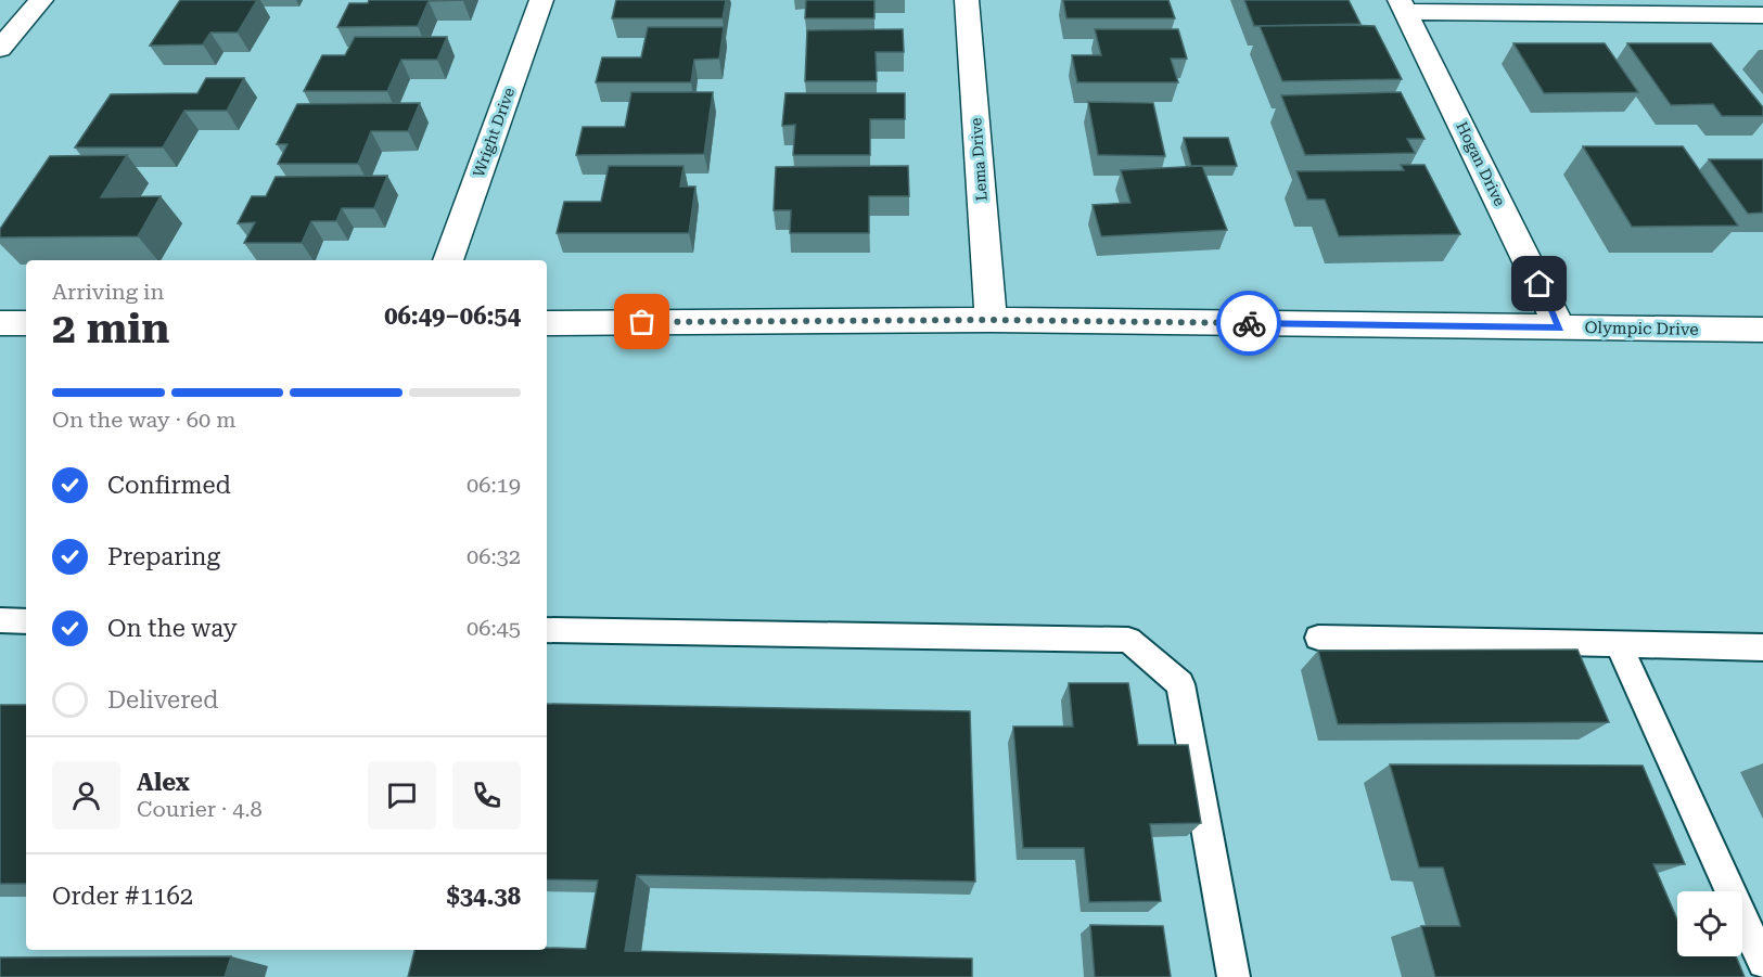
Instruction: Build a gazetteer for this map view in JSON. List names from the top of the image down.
{
  "streets": {
    "street": [
      "Wright Drive",
      "Lema Drive",
      "Hogan Drive",
      "Olympic Drive"
    ]
  },
  "crossings": [
    ["Lema Drive", "Olympic Drive"],
    ["Hogan Drive", "Olympic Drive"]
  ],
  "page": {
    "heading": ["2 min", "Arriving in", "06:49–06:54"],
    "panel": [
      "Alex",
      "Courier · 4.8",
      "Order #1162",
      "$34.38"
    ],
    "bar": "On the way · 60 m",
    "list": [
      ["Confirmed", "06:19"],
      ["Preparing", "06:32"],
      ["On the way", "06:45"],
      "Delivered"
    ]
  }
}
